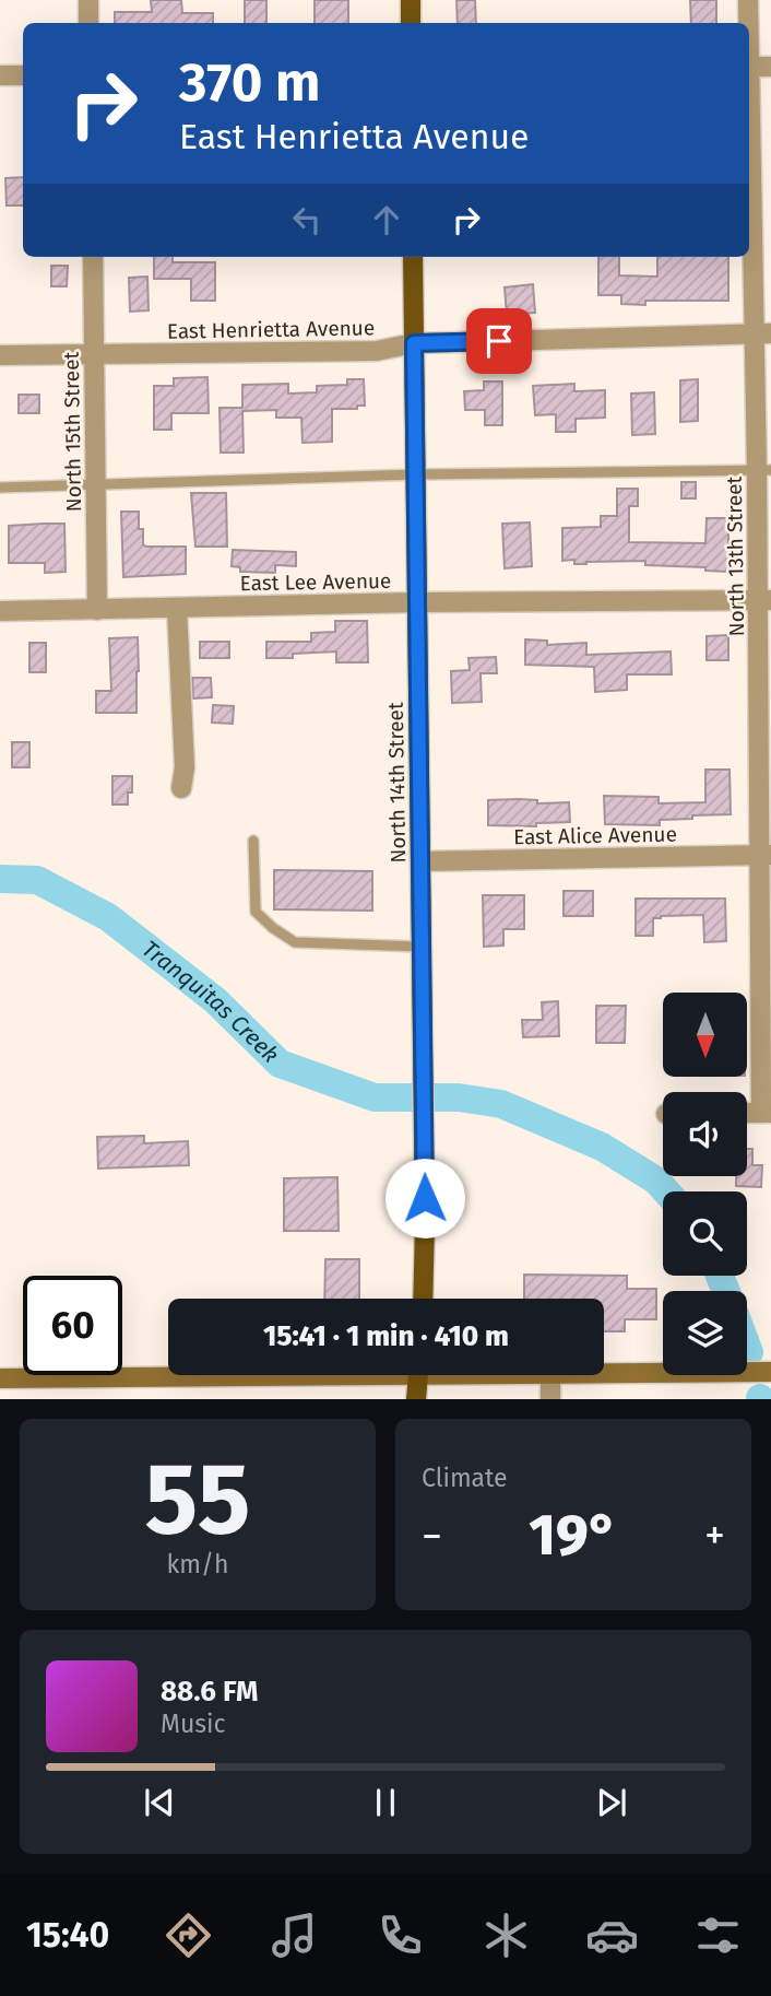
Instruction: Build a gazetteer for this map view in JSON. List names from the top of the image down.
{
  "streets": {
    "main road": ["North 14th Street"],
    "street": [
      "East Henrietta Avenue",
      "North 15th Street",
      "North 13th Street",
      "East Lee Avenue",
      "East Alice Avenue"
    ]
  },
  "crossings": [
    ["East Henrietta Avenue", "North 15th Street"],
    ["East Henrietta Avenue", "North 13th Street"],
    ["East Henrietta Avenue", "North 14th Street"],
    ["North 15th Street", "East Lee Avenue"],
    ["North 13th Street", "East Lee Avenue"],
    ["North 13th Street", "East Alice Avenue"],
    ["East Lee Avenue", "North 14th Street"],
    ["North 14th Street", "East Alice Avenue"]
  ],
  "water": ["Tranquitas Creek"],
  "north": "bottom",
  "page": {
    "turn": ["370 m", "East Henrietta Avenue"],
    "limit": "60",
    "trip": "15:41 · 1 min · 410 m",
    "tile": [
      ["55", "km/h"],
      "Climate"
    ],
    "heat": ["−", "19°", "+"],
    "song": ["88.6 FM", "Music"],
    "tabs": "15:40"
  }
}
